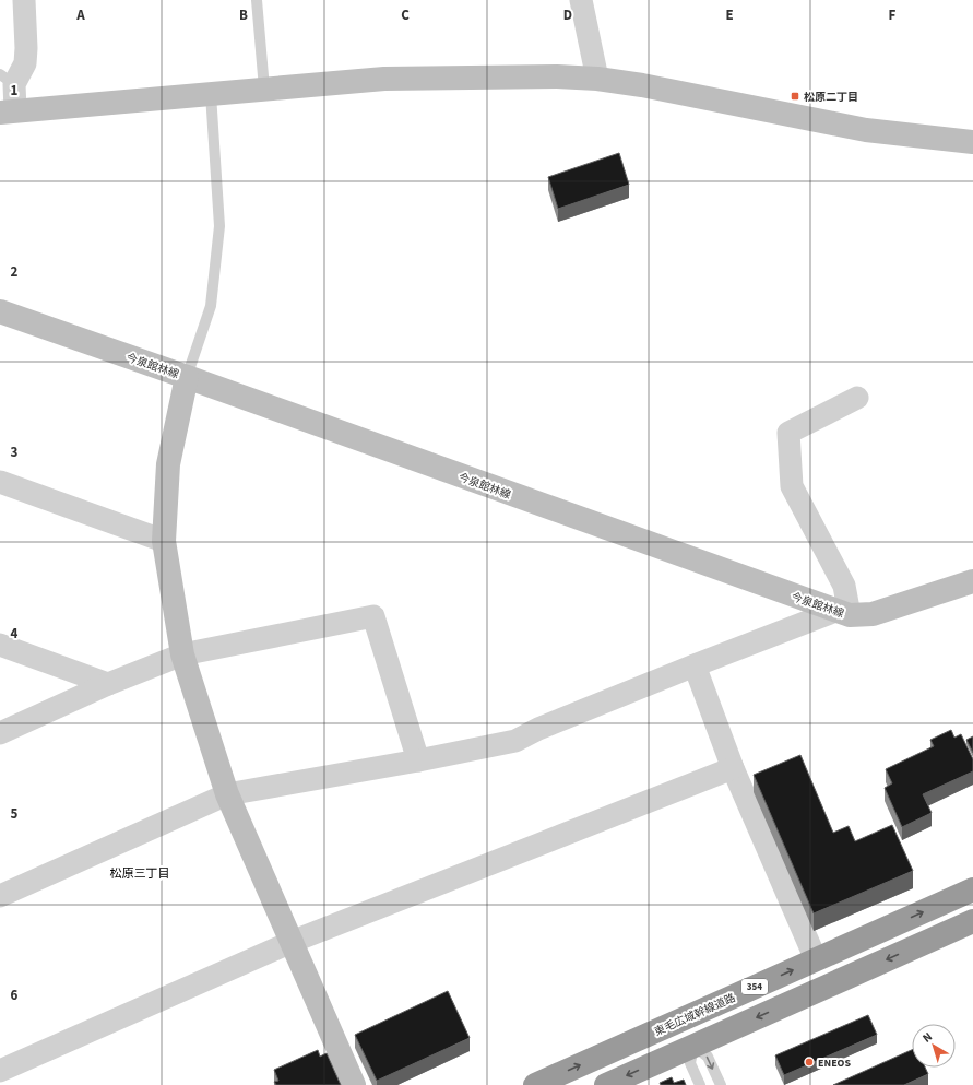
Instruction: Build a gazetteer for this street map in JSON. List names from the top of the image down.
{
  "streets": {
    "highway": ["354", "東毛広域幹線道路"],
    "street": ["今泉館林線"]
  },
  "districts": ["松原三丁目"],
  "places": {
    "transit": ["松原二丁目"],
    "other": ["ENEOS"]
  },
  "north": "top left",
  "grid": {
    "columns": [
      "A",
      "B",
      "C",
      "D",
      "E",
      "F"
    ],
    "rows": [
      "1",
      "2",
      "3",
      "4",
      "5",
      "6"
    ]
  }
}
